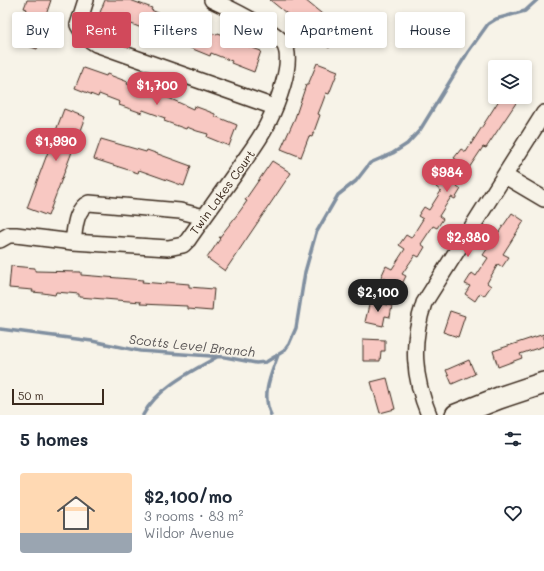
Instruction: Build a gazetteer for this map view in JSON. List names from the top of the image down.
{
  "streets": {
    "street": ["Twin Lakes Court"]
  },
  "water": ["Scotts Level Branch"],
  "scale_bar": "50 m",
  "page": {
    "chip": [
      "Buy",
      "Rent",
      "Filters",
      "New",
      "Apartment",
      "House"
    ],
    "price": [
      "$1,700",
      "$1,990",
      "$984",
      "$2,380",
      "$2,100"
    ],
    "scale": "50 m",
    "heading": "5 homes",
    "list": [
      {
        "name": "$2,100/mo",
        "note": "3 rooms · 83 m² · Wildor Avenue"
      }
    ]
  }
}
